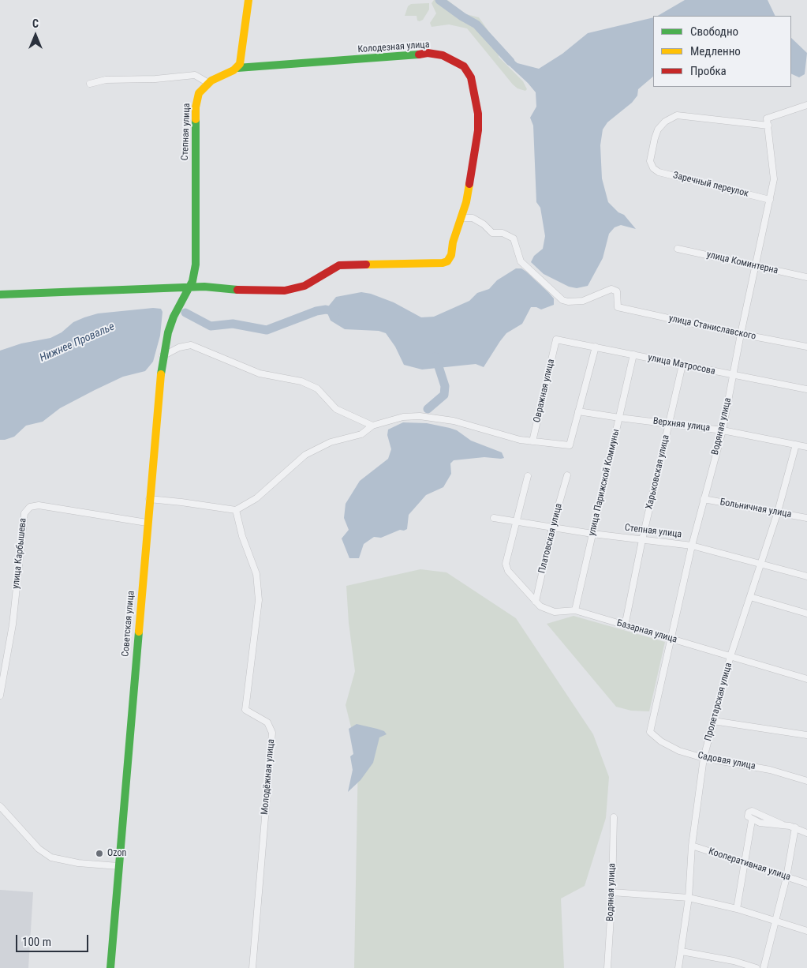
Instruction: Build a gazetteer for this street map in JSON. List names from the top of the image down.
{
  "streets": {
    "street": [
      "Колодезная улица",
      "Степная улица",
      "Заречный переулок",
      "улица Коминтерна",
      "улица Станиславского",
      "улица Матросова",
      "Овражная улица",
      "Верхняя улица",
      "Водяная улица",
      "Харьковская улица",
      "улица Парижской Коммуны",
      "Больничная улица",
      "Платовская улица",
      "улица Карбышева",
      "Советская улица",
      "Базарная улица",
      "Пролетарская улица",
      "Садовая улица",
      "Молодёжная улица",
      "Кооперативная улица"
    ]
  },
  "crossings": [
    ["Колодезная улица", "Степная улица"],
    ["Колодезная улица", "улица Станиславского"],
    ["Степная улица", "Водяная улица"],
    ["Степная улица", "Харьковская улица"],
    ["Степная улица", "улица Парижской Коммуны"],
    ["Степная улица", "Платовская улица"],
    ["Степная улица", "Советская улица"],
    ["Степная улица", "Базарная улица"],
    ["Степная улица", "Пролетарская улица"],
    ["Заречный переулок", "Водяная улица"],
    ["улица Коминтерна", "Водяная улица"],
    ["улица Станиславского", "Водяная улица"],
    ["улица Матросова", "Овражная улица"],
    ["улица Матросова", "Водяная улица"],
    ["улица Матросова", "Харьковская улица"],
    ["улица Матросова", "улица Парижской Коммуны"],
    ["Верхняя улица", "Водяная улица"],
    ["Верхняя улица", "Харьковская улица"],
    ["Верхняя улица", "улица Парижской Коммуны"],
    ["Верхняя улица", "Пролетарская улица"],
    ["Водяная улица", "Больничная улица"],
    ["Водяная улица", "Базарная улица"],
    ["Водяная улица", "Садовая улица"],
    ["Харьковская улица", "Базарная улица"],
    ["улица Парижской Коммуны", "Базарная улица"],
    ["Больничная улица", "Пролетарская улица"],
    ["Платовская улица", "Базарная улица"],
    ["улица Карбышева", "Советская улица"],
    ["Базарная улица", "Пролетарская улица"],
    ["Пролетарская улица", "Садовая улица"],
    ["Пролетарская улица", "Кооперативная улица"]
  ],
  "water": ["Нижнее Провалье"],
  "places": ["Ozon"],
  "legend": ["Свободно", "Медленно", "Пробка"],
  "scale_bar": "100 m",
  "north": "top"
}
